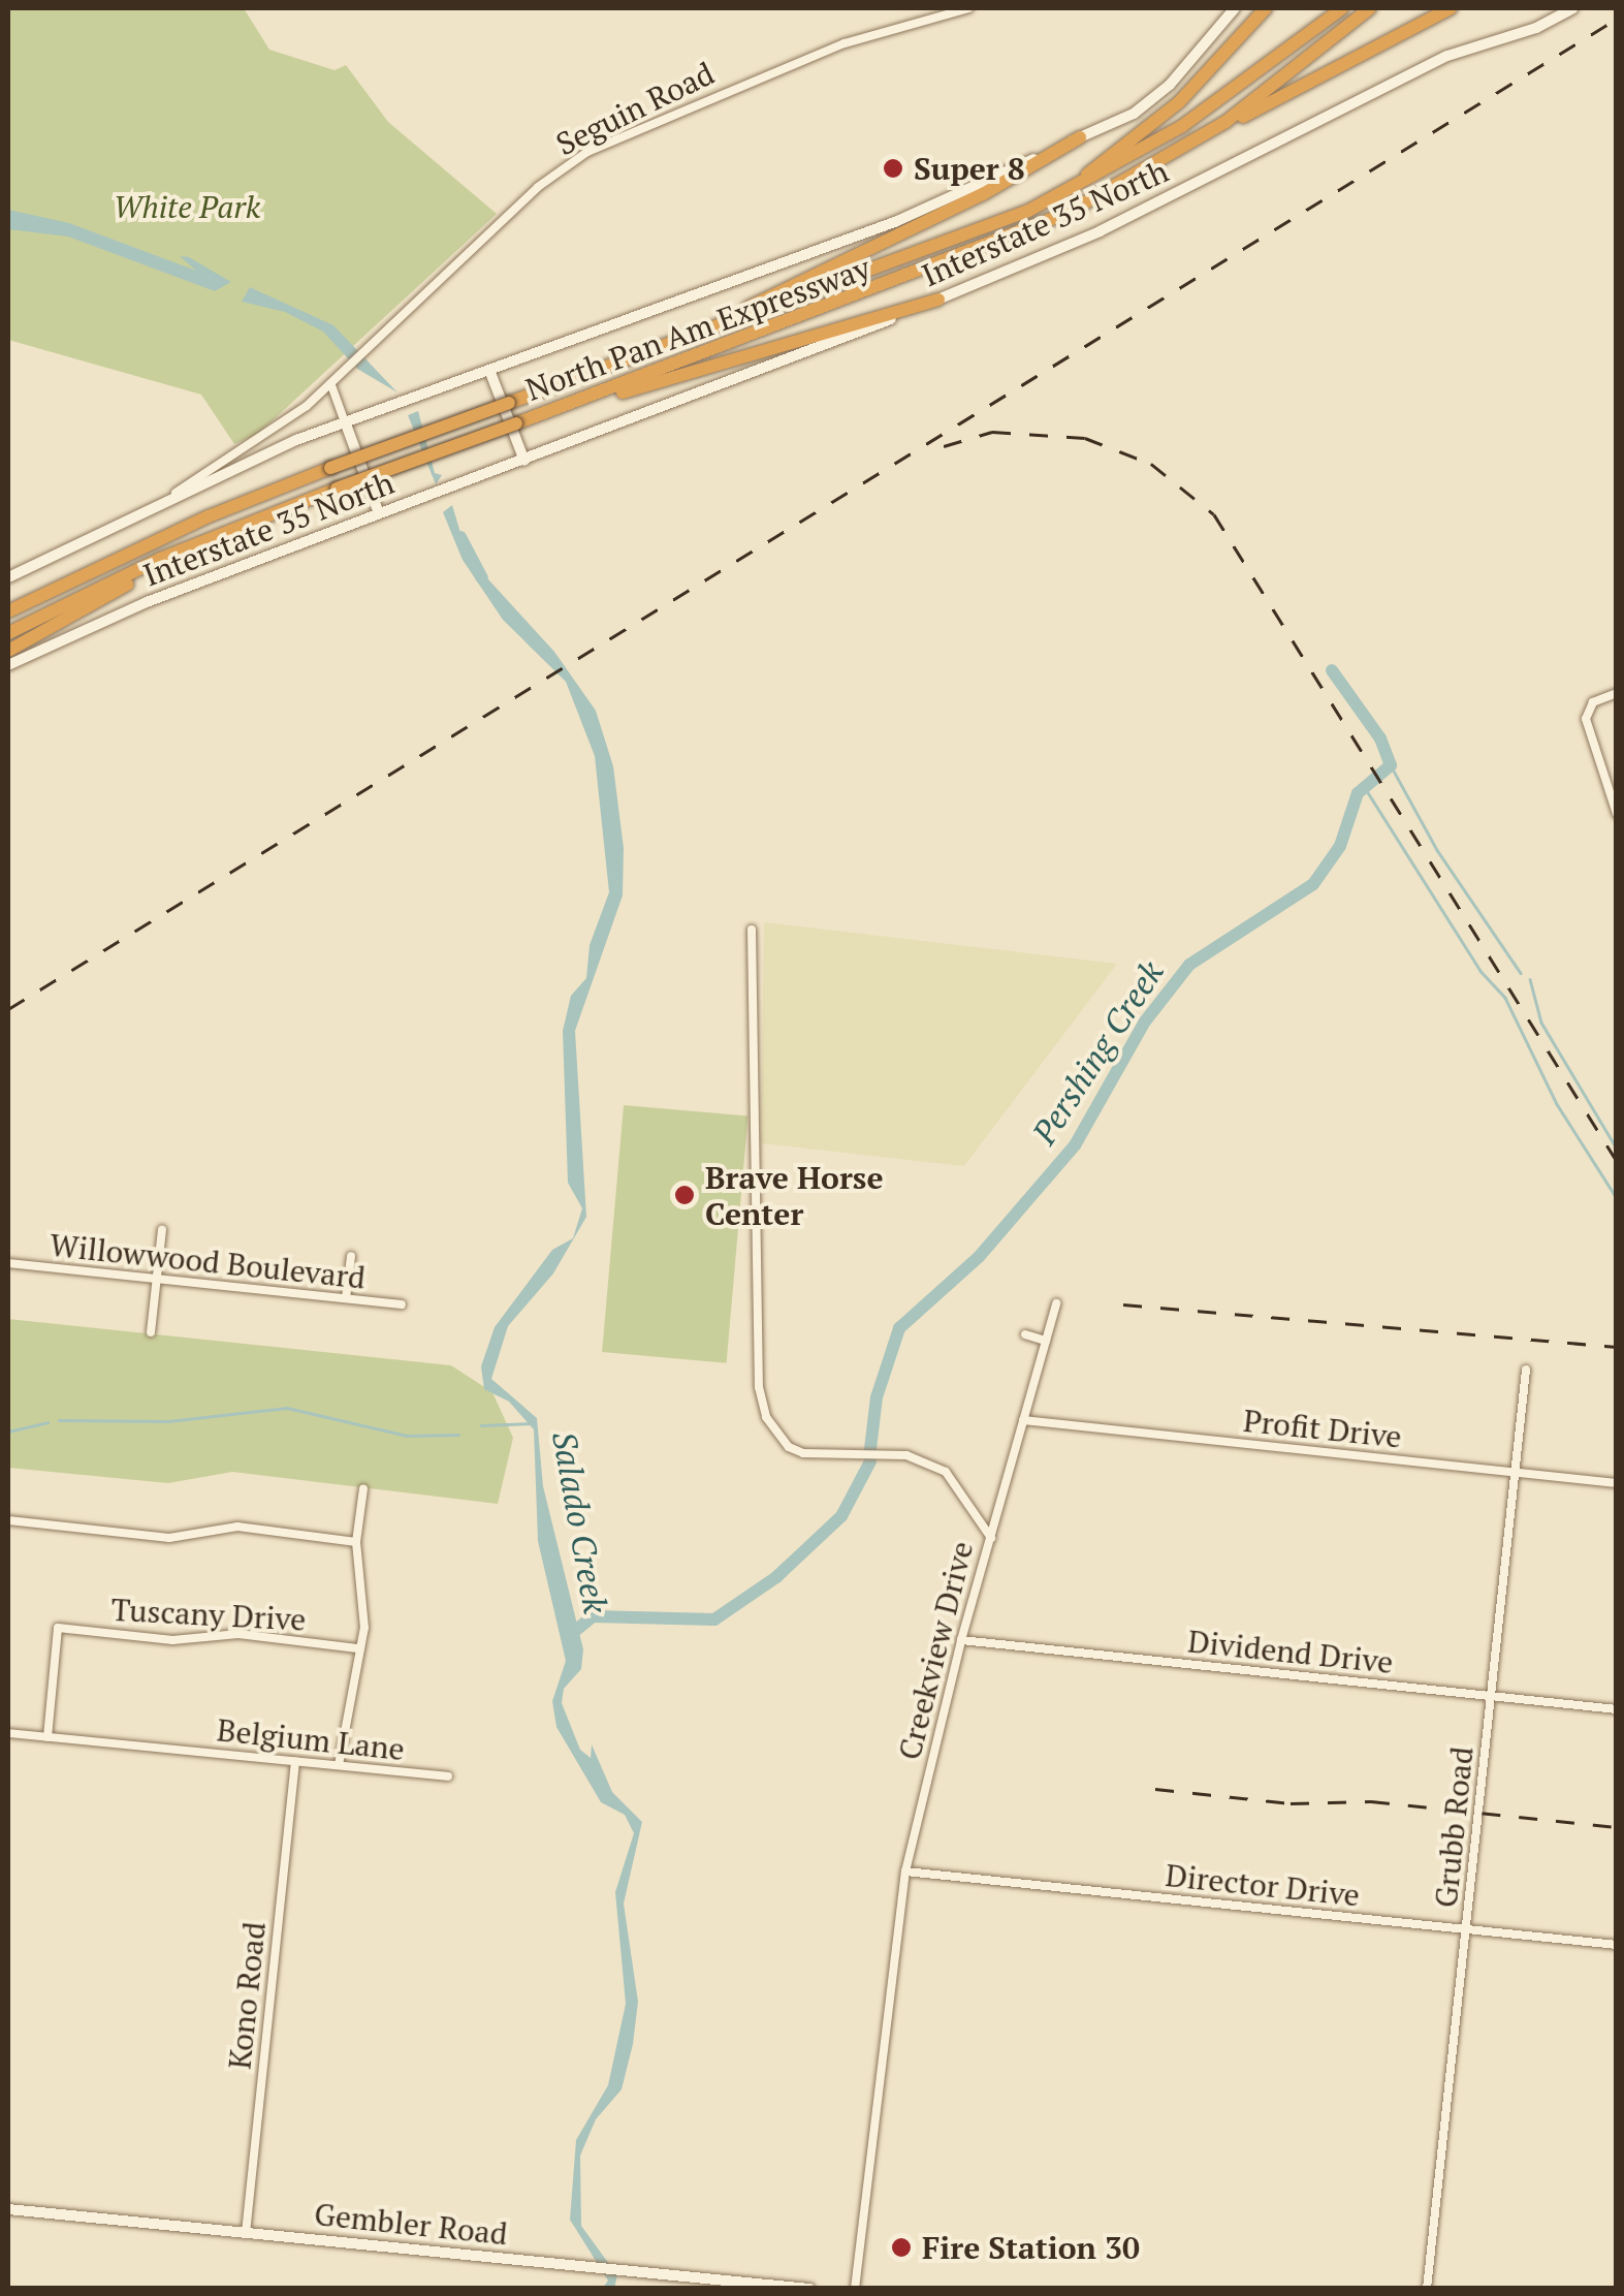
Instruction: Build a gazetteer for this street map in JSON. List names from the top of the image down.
{
  "streets": {
    "highway": ["North Pan Am Expressway"],
    "main road": ["Interstate 35 North", "Gembler Road"],
    "street": [
      "Seguin Road",
      "Willowwood Boulevard",
      "Profit Drive",
      "Tuscany Drive",
      "Creekview Drive",
      "Dividend Drive",
      "Belgium Lane",
      "Grubb Road",
      "Director Drive",
      "Kono Road"
    ]
  },
  "crossings": [
    ["Seguin Road", "Interstate 35 North"],
    ["Profit Drive", "Grubb Road"],
    ["Tuscany Drive", "Belgium Lane"],
    ["Creekview Drive", "Dividend Drive"],
    ["Creekview Drive", "Director Drive"],
    ["Dividend Drive", "Grubb Road"],
    ["Belgium Lane", "Kono Road"],
    ["Grubb Road", "Director Drive"],
    ["Kono Road", "Gembler Road"]
  ],
  "water": ["Pershing Creek", "Salado Creek"],
  "parks": ["White Park"],
  "places": ["Super 8", "Brave Horse Center", "Fire Station 30"]
}
